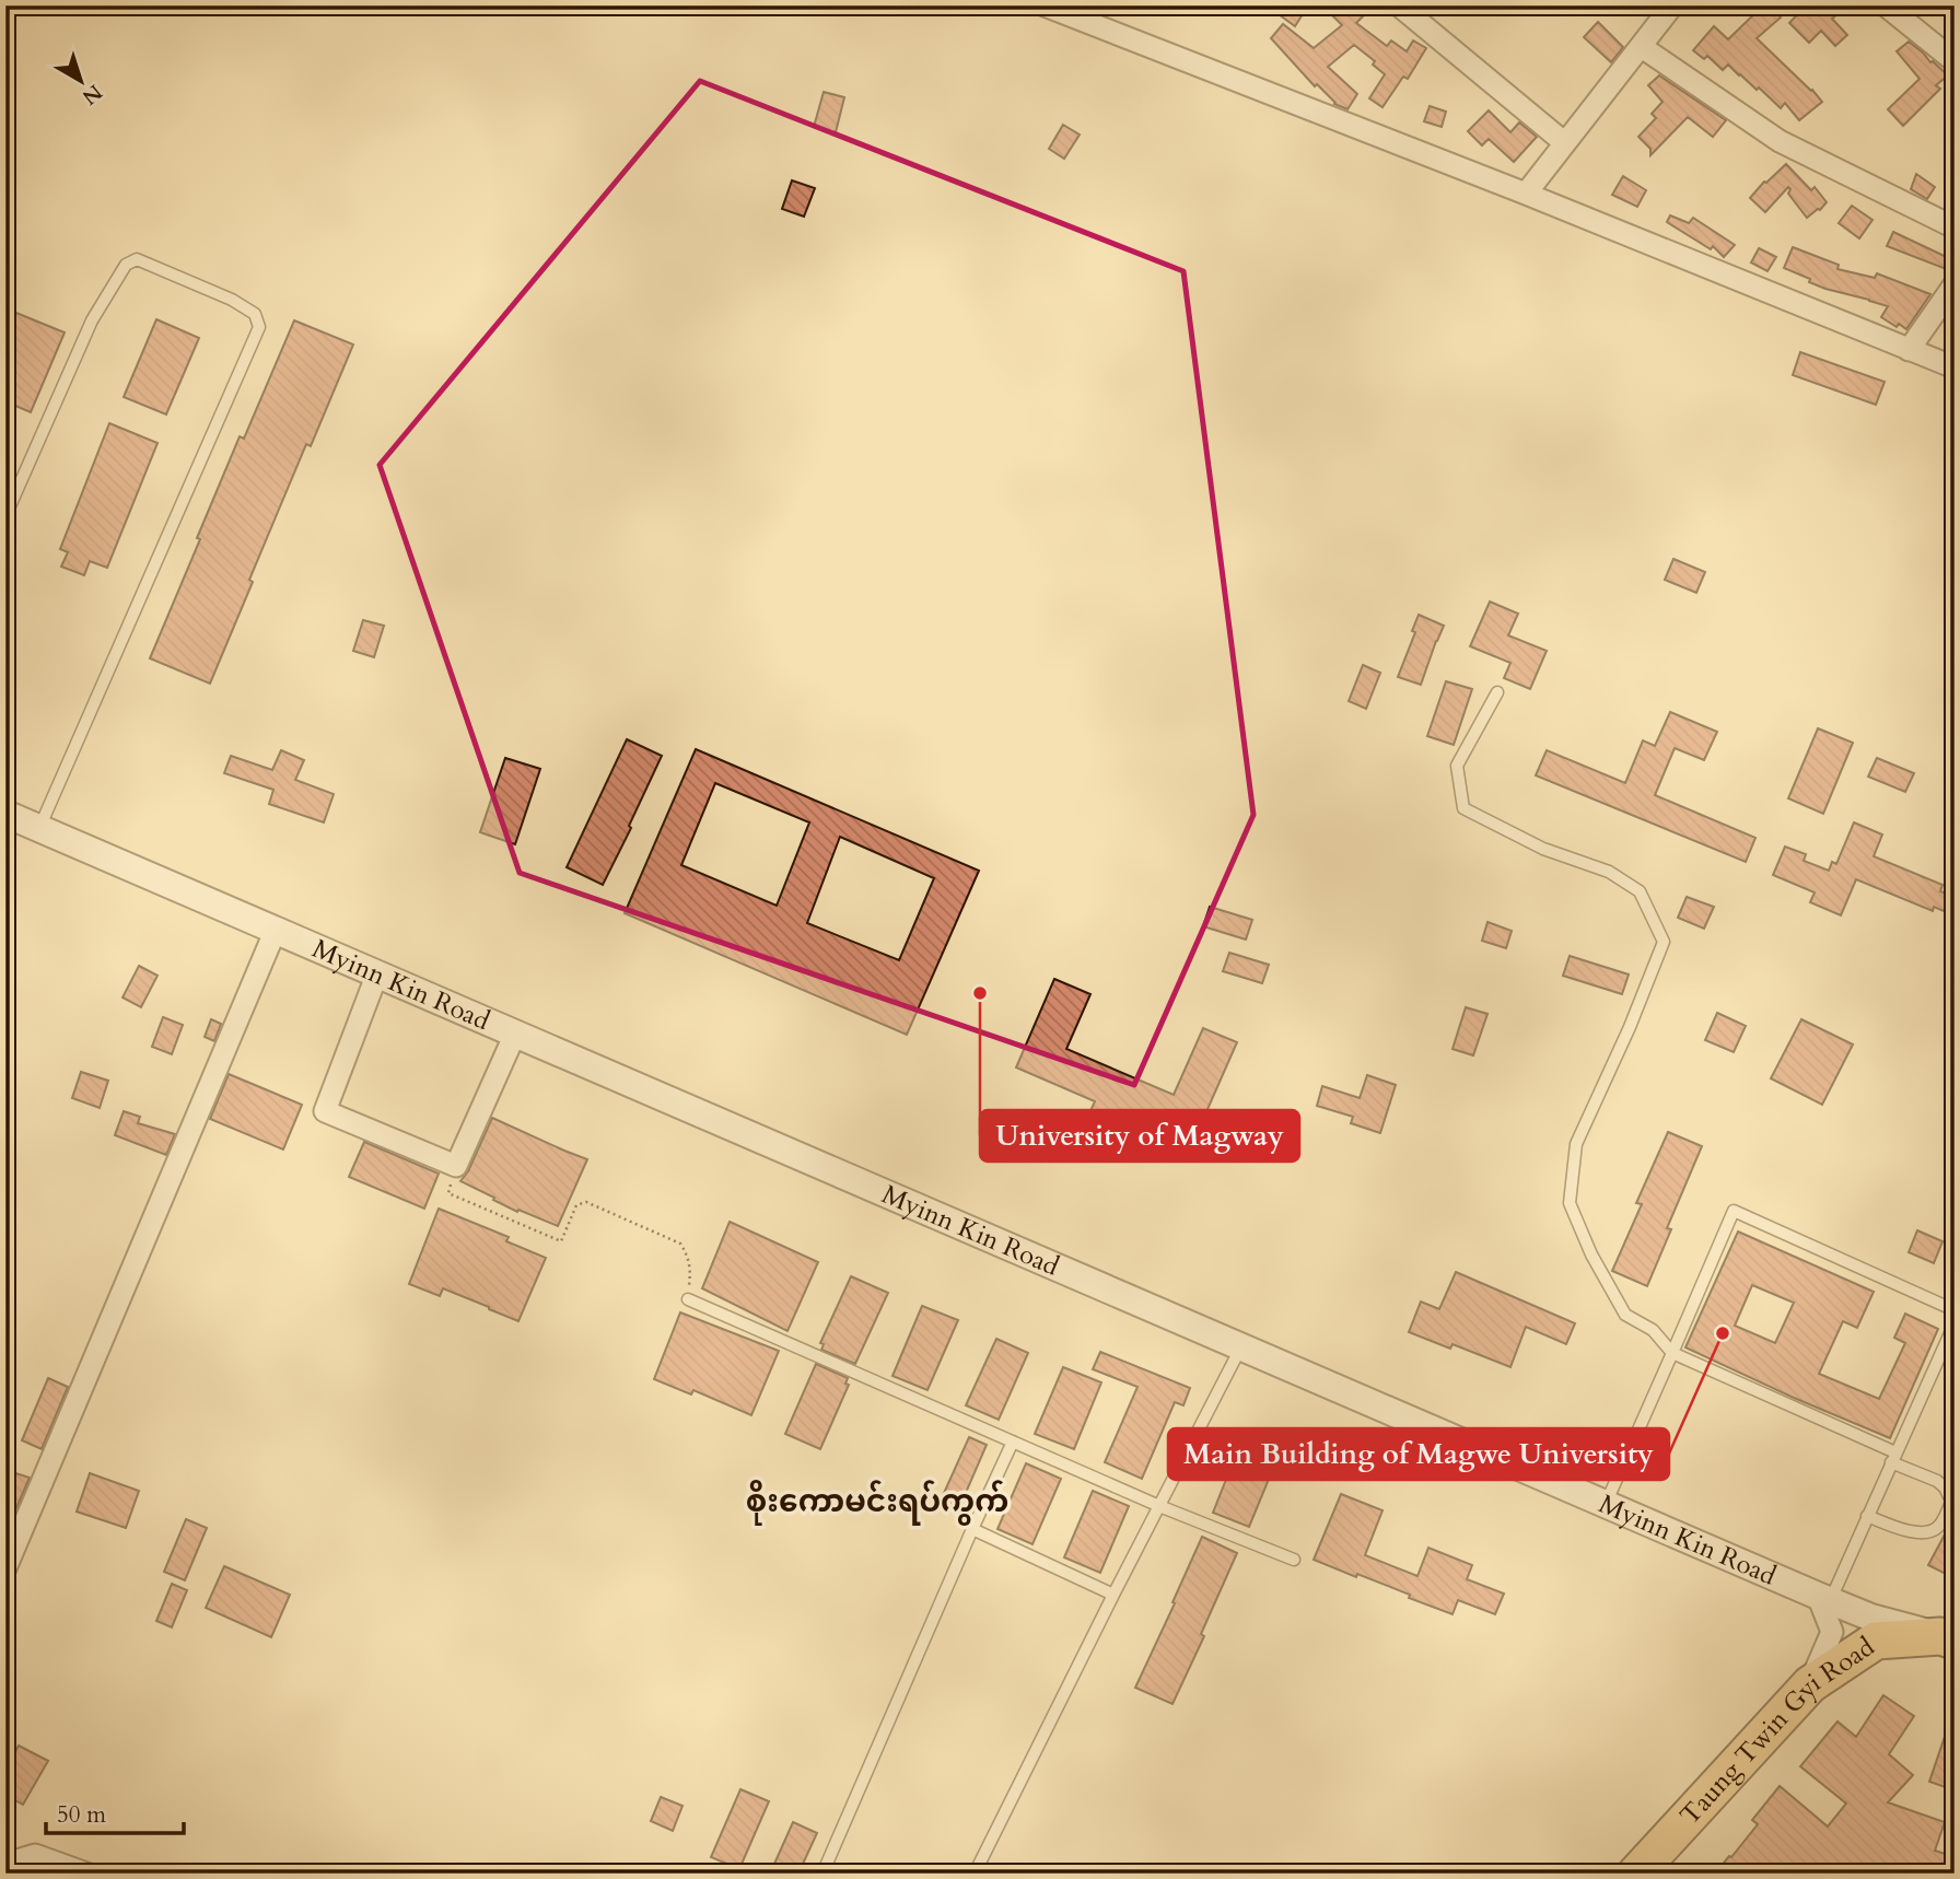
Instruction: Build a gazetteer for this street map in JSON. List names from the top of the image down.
{
  "streets": {
    "highway": ["Taung Twin Gyi Road"],
    "street": ["Myinn Kin Road"]
  },
  "crossings": [
    ["Myinn Kin Road", "Taung Twin Gyi Road"]
  ],
  "districts": ["စိုးကောမင်းရပ်ကွက်"],
  "places": ["University of Magway", "Main Building of Magwe University"],
  "scale_bar": "50 m",
  "north": "bottom right"
}
